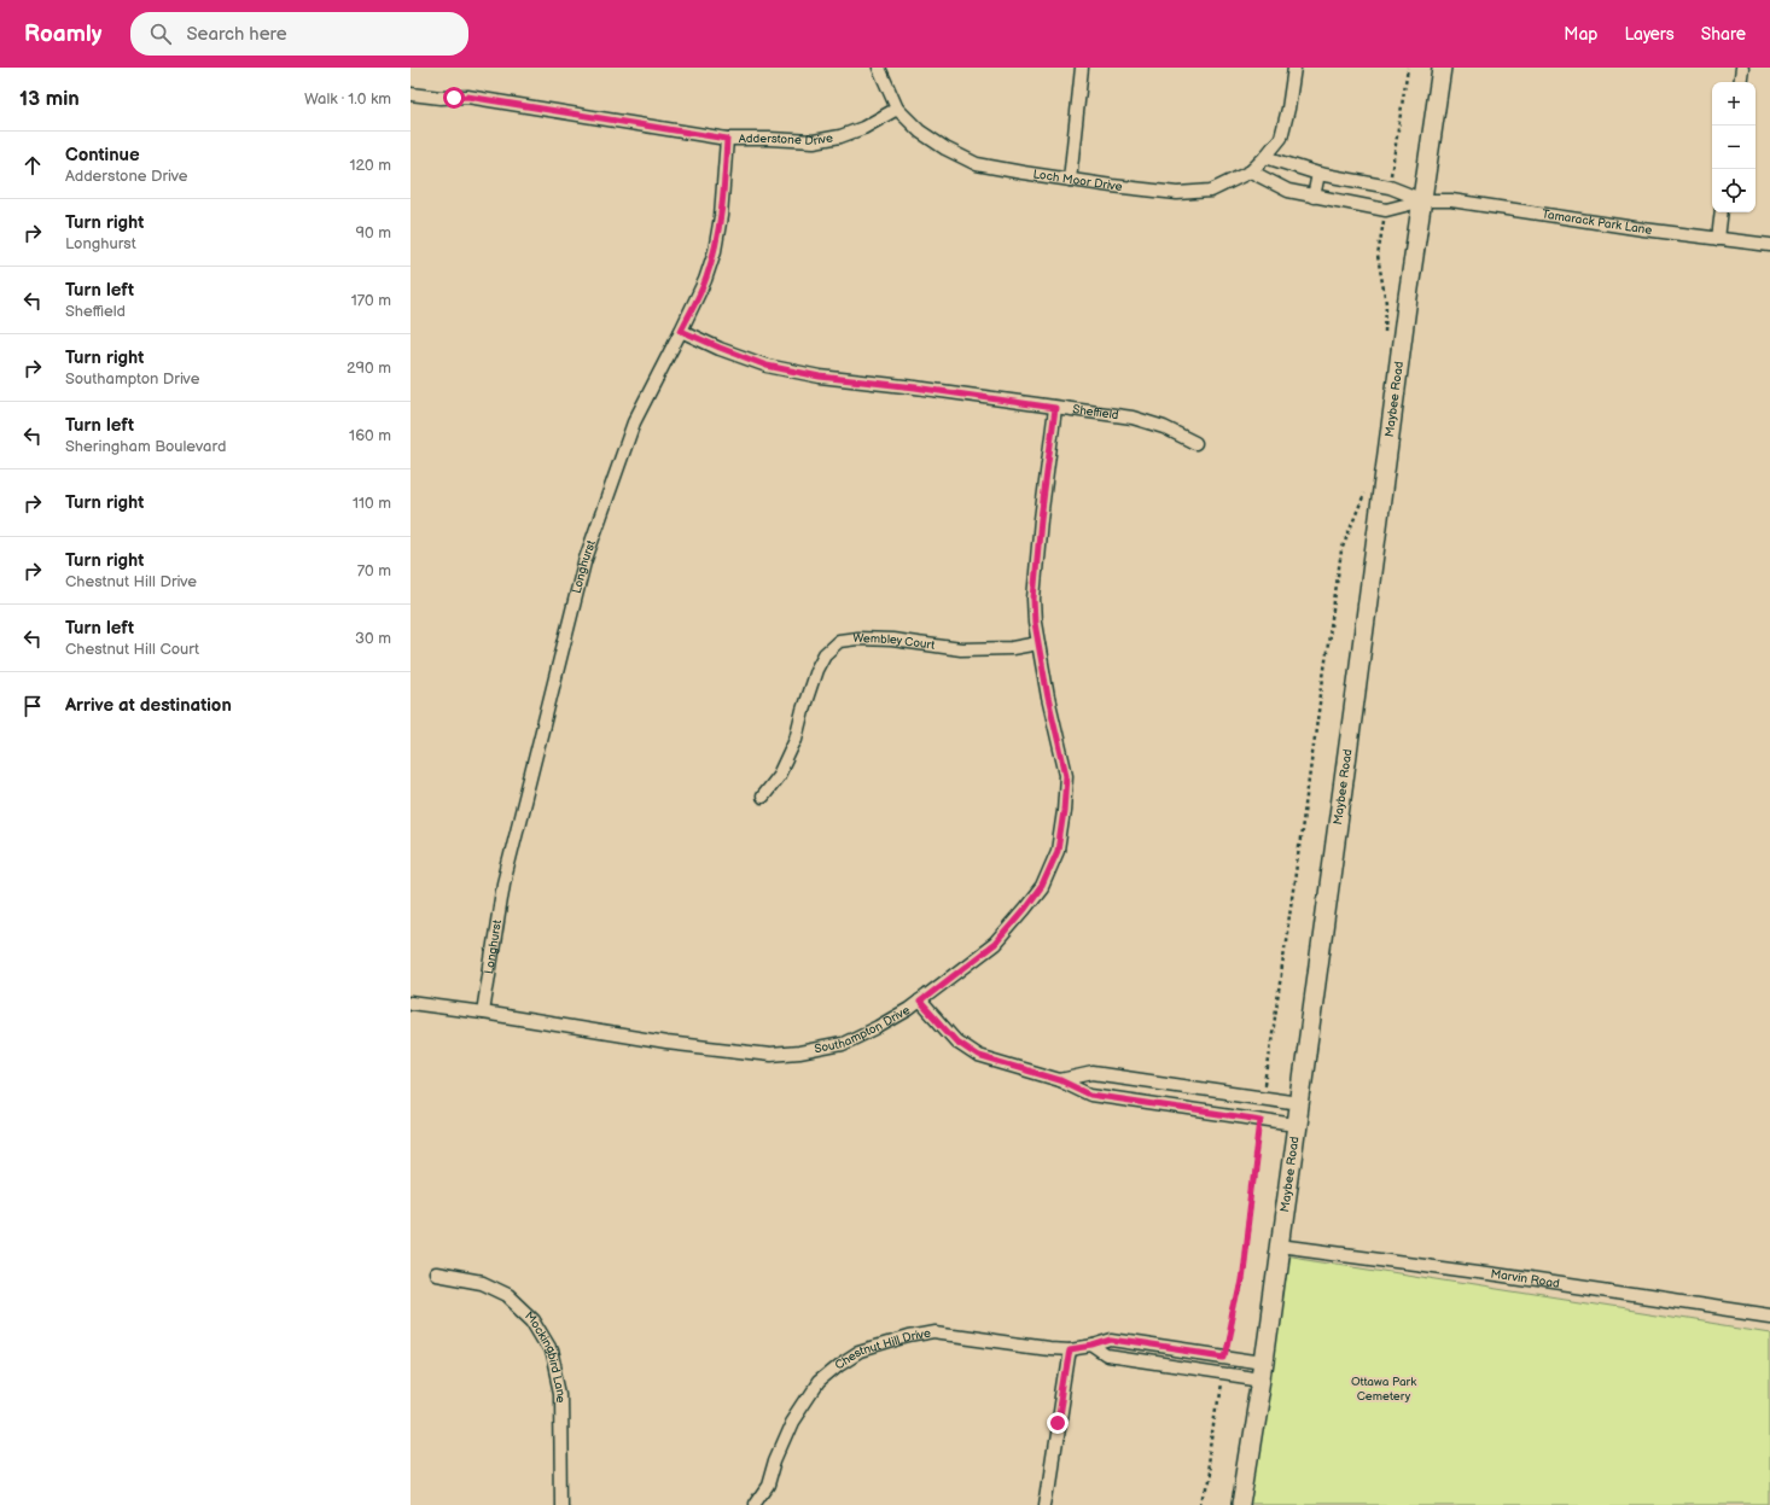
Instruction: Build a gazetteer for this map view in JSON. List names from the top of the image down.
{
  "streets": {
    "main road": ["Maybee Road"],
    "street": [
      "Adderstone Drive",
      "Loch Moor Drive",
      "Tamarack Park Lane",
      "Sheffield",
      "Longhurst",
      "Wembley Court",
      "Southampton Drive",
      "Marvin Road",
      "Chestnut Hill Drive",
      "Mockingbird Lane"
    ]
  },
  "crossings": [
    ["Adderstone Drive", "Loch Moor Drive"],
    ["Adderstone Drive", "Longhurst"],
    ["Tamarack Park Lane", "Maybee Road"],
    ["Maybee Road", "Marvin Road"],
    ["Maybee Road", "Chestnut Hill Drive"],
    ["Sheffield", "Longhurst"],
    ["Sheffield", "Southampton Drive"],
    ["Longhurst", "Southampton Drive"],
    ["Wembley Court", "Southampton Drive"]
  ],
  "parks": ["Ottawa Park Cemetery"],
  "page": {
    "header": "Roamly",
    "search": "Search here",
    "nav": ["Map", "Layers", "Share"],
    "heading": ["13 min", "Walk · 1.0 km"],
    "map_buttons": ["+", "−"],
    "list": [
      ["Continue", "Adderstone Drive", "120 m"],
      ["Turn right", "Longhurst", "90 m"],
      ["Turn left", "Sheffield", "170 m"],
      ["Turn right", "Southampton Drive", "290 m"],
      ["Turn left", "Sheringham Boulevard", "160 m"],
      ["Turn right", "110 m"],
      ["Turn right", "Chestnut Hill Drive", "70 m"],
      ["Turn left", "Chestnut Hill Court", "30 m"],
      "Arrive at destination"
    ]
  }
}
